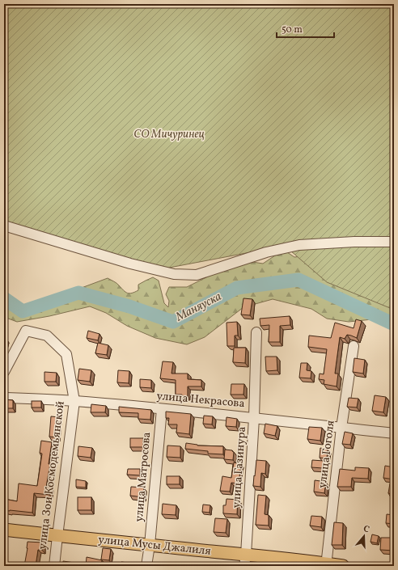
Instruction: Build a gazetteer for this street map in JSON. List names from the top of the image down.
{
  "streets": {
    "main road": ["улица Мусы Джалиля"],
    "street": [
      "улица Некрасова",
      "улица Гоголя",
      "улица Газинура",
      "улица Зои Космодемьянской",
      "улица Матросова"
    ]
  },
  "crossings": [
    ["улица Некрасова", "улица Гоголя"],
    ["улица Некрасова", "улица Газинура"],
    ["улица Некрасова", "улица Зои Космодемьянской"],
    ["улица Некрасова", "улица Матросова"],
    ["улица Гоголя", "улица Мусы Джалиля"],
    ["улица Газинура", "улица Мусы Джалиля"],
    ["улица Зои Космодемьянской", "улица Мусы Джалиля"],
    ["улица Матросова", "улица Мусы Джалиля"]
  ],
  "water": ["Маняуска"],
  "parks": ["СО Мичуринец"],
  "scale_bar": "50 m",
  "north": "top"
}
